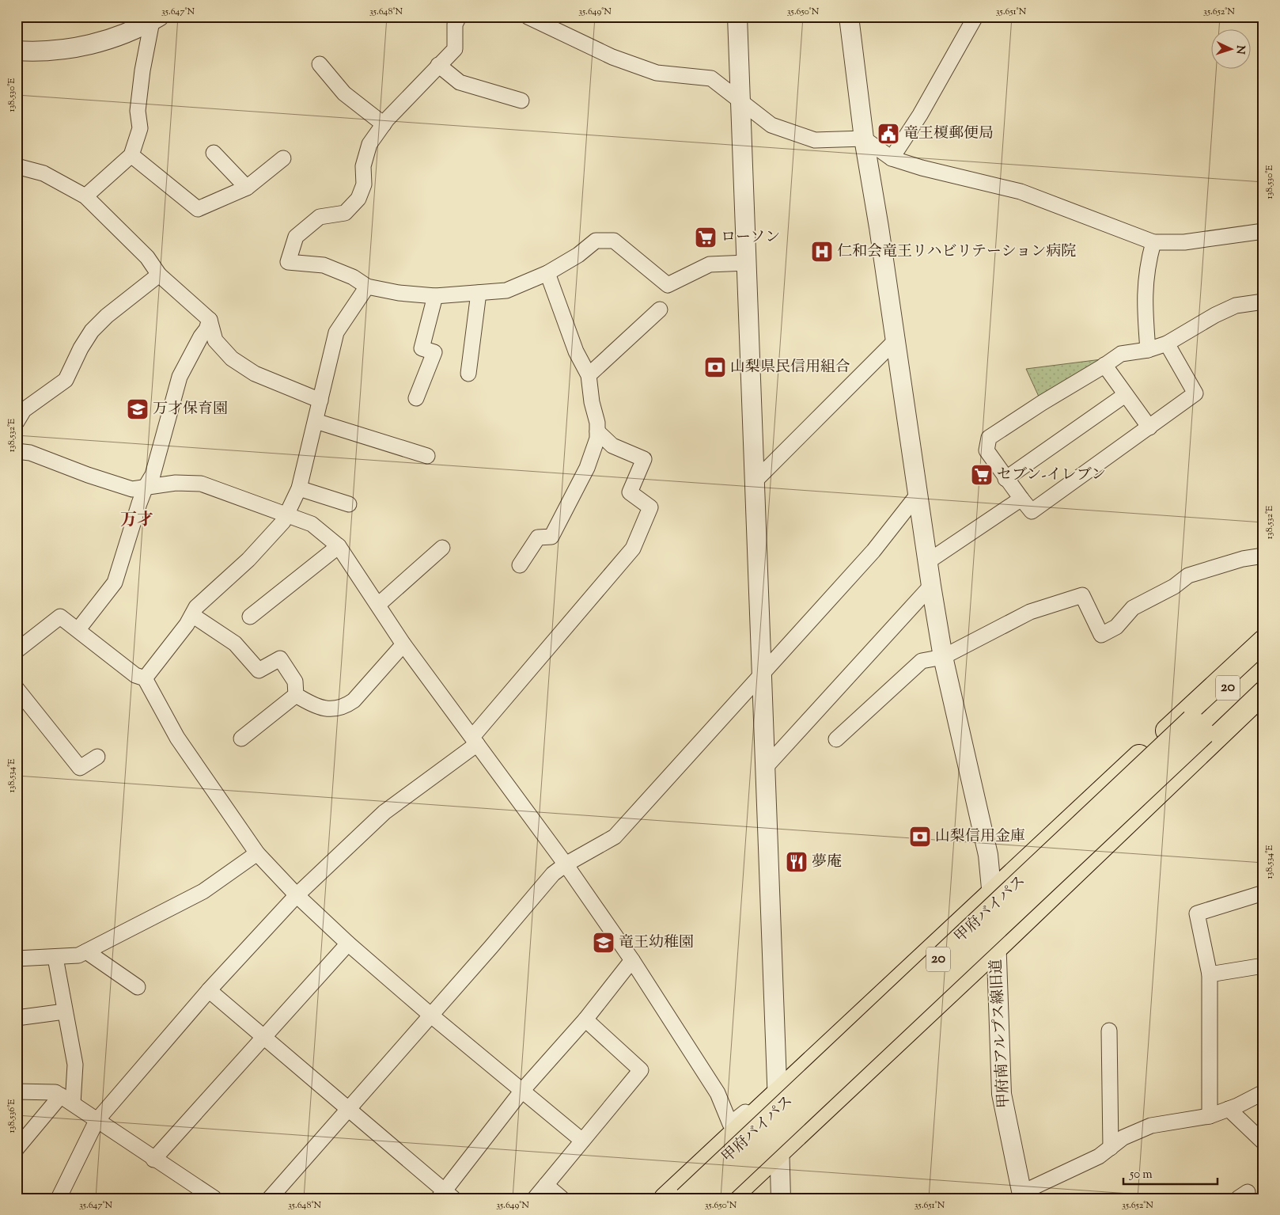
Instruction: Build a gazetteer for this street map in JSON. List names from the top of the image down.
{
  "streets": {
    "highway": ["20", "甲府バイパス"],
    "street": ["甲府南アルプス線旧道"]
  },
  "districts": ["万才"],
  "places": {
    "public building": ["竜王榎郵便局"],
    "supermarket": ["ローソン", "セブン-イレブン"],
    "hospital": ["仁和会竜王リハビリテーション病院"],
    "bank": ["山梨県民信用組合", "山梨信用金庫"],
    "school or university": ["万才保育園", "竜王幼稚園"],
    "restaurant": ["夢庵"]
  },
  "scale_bar": "50 m",
  "north": "right",
  "coordinates": [
    "35.647°N",
    "35.648°N",
    "35.649°N",
    "35.650°N",
    "35.651°N",
    "35.652°N",
    "138.530°E",
    "138.532°E",
    "138.534°E",
    "138.536°E"
  ]
}
